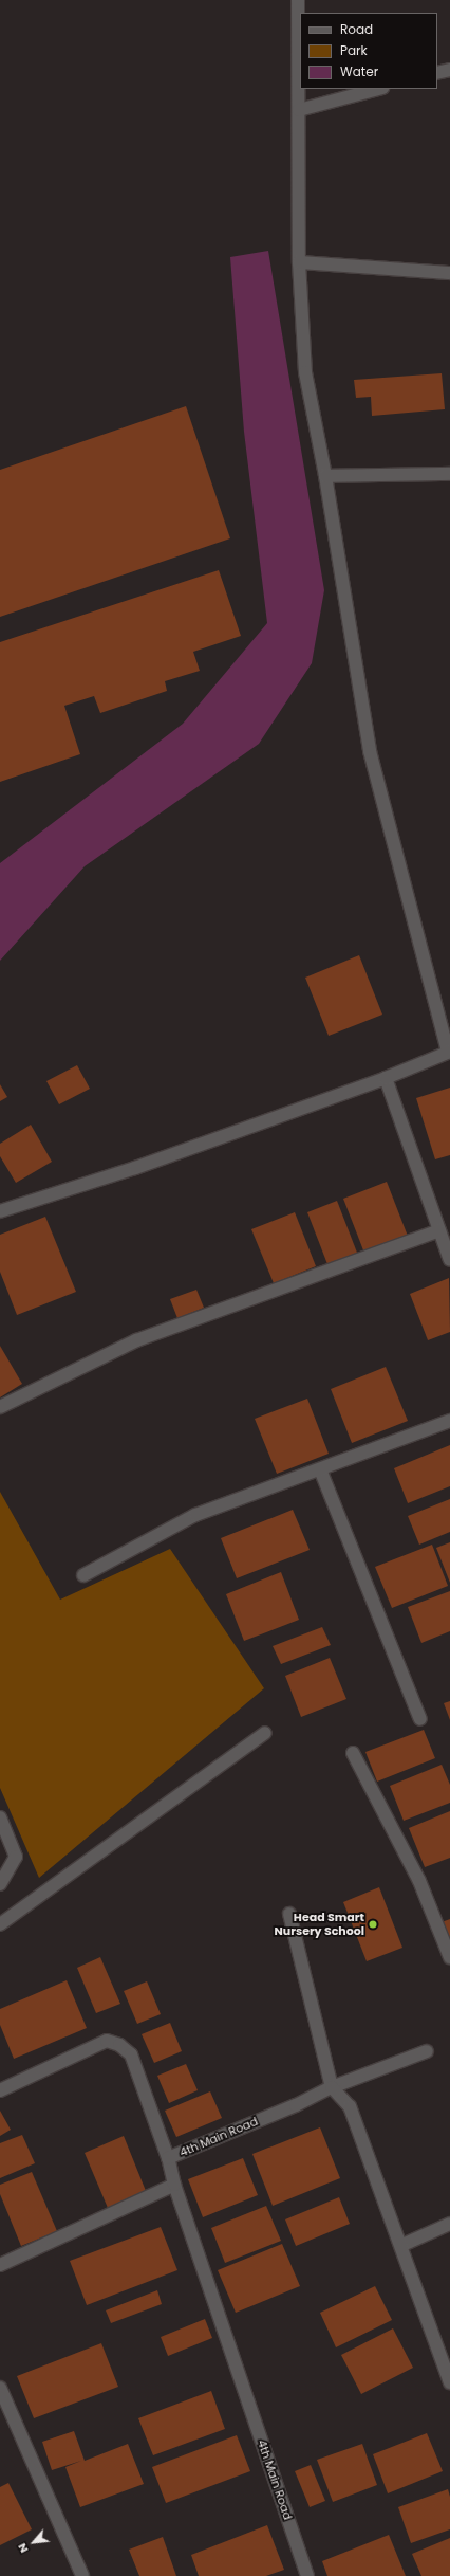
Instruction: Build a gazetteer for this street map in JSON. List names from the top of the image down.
{
  "streets": {
    "street": ["4th Main Road"]
  },
  "places": ["Head Smart Nursery School"],
  "legend": ["Road", "Park", "Water"],
  "north": "bottom left"
}
